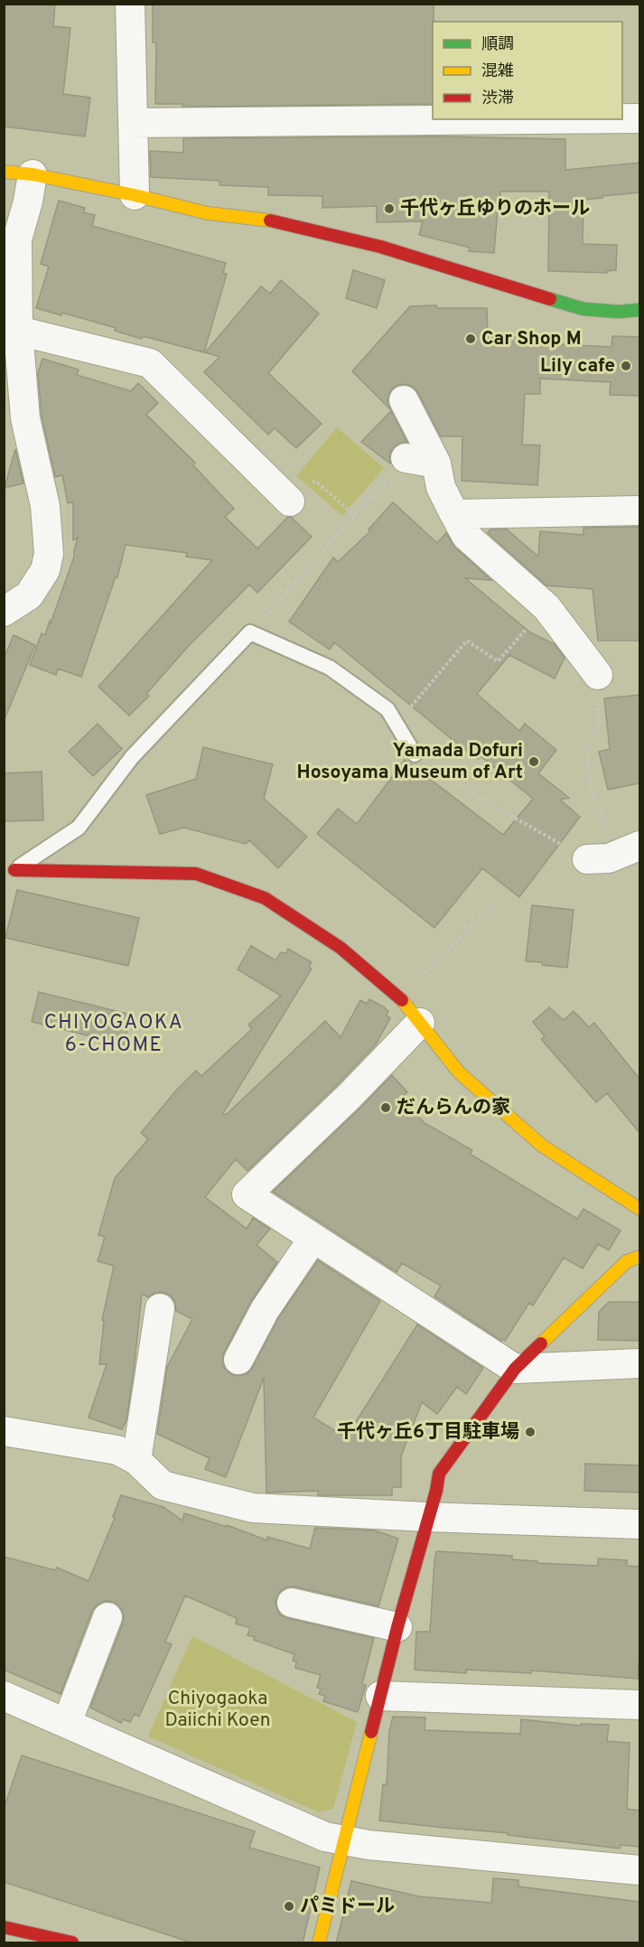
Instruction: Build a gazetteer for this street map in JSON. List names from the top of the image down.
{
  "districts": ["CHIYOGAOKA 6-CHOME"],
  "parks": ["Chiyogaoka Daiichi Koen"],
  "places": [
    "千代ヶ丘ゆりのホール",
    "Car Shop M",
    "Lily cafe",
    "Yamada Dofuri Hosoyama Museum of Art",
    "だんらんの家",
    "千代ヶ丘6丁目駐車場",
    "パミドール"
  ],
  "legend": ["順調", "混雑", "渋滞"]
}
